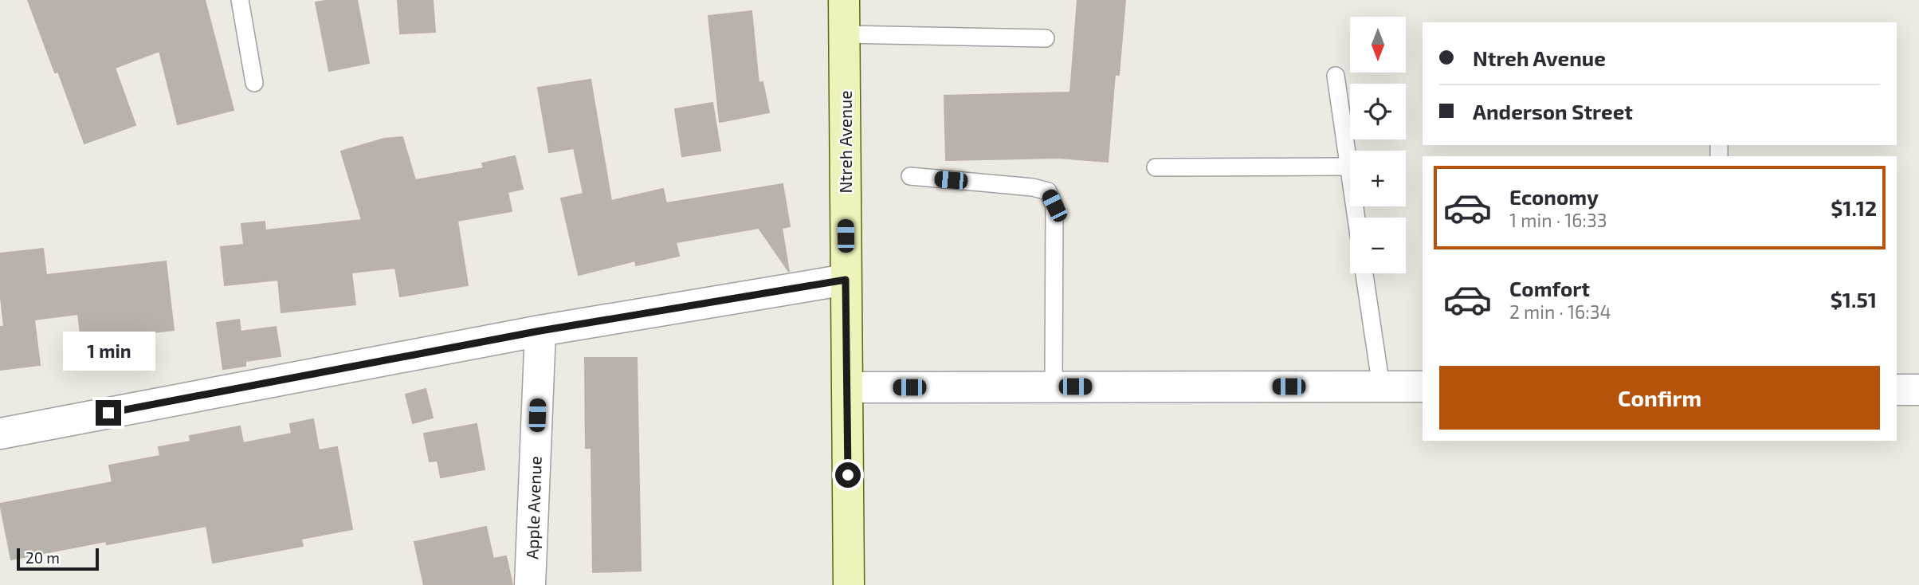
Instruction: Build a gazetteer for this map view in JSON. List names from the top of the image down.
{
  "streets": {
    "street": ["Ntreh Avenue", "Apple Avenue"]
  },
  "scale_bar": "20 m",
  "north": "bottom",
  "page": {
    "map_buttons": ["+", "−"],
    "banner": ["Ntreh Avenue", "Anderson Street"],
    "list": [
      {
        "name": "Economy",
        "note": "1 min · 16:33",
        "value": "$1.12"
      },
      {
        "name": "Comfort",
        "note": "2 min · 16:34",
        "value": "$1.51"
      }
    ],
    "bubble": "1 min",
    "buttons": "Confirm",
    "scale": "20 m"
  }
}
